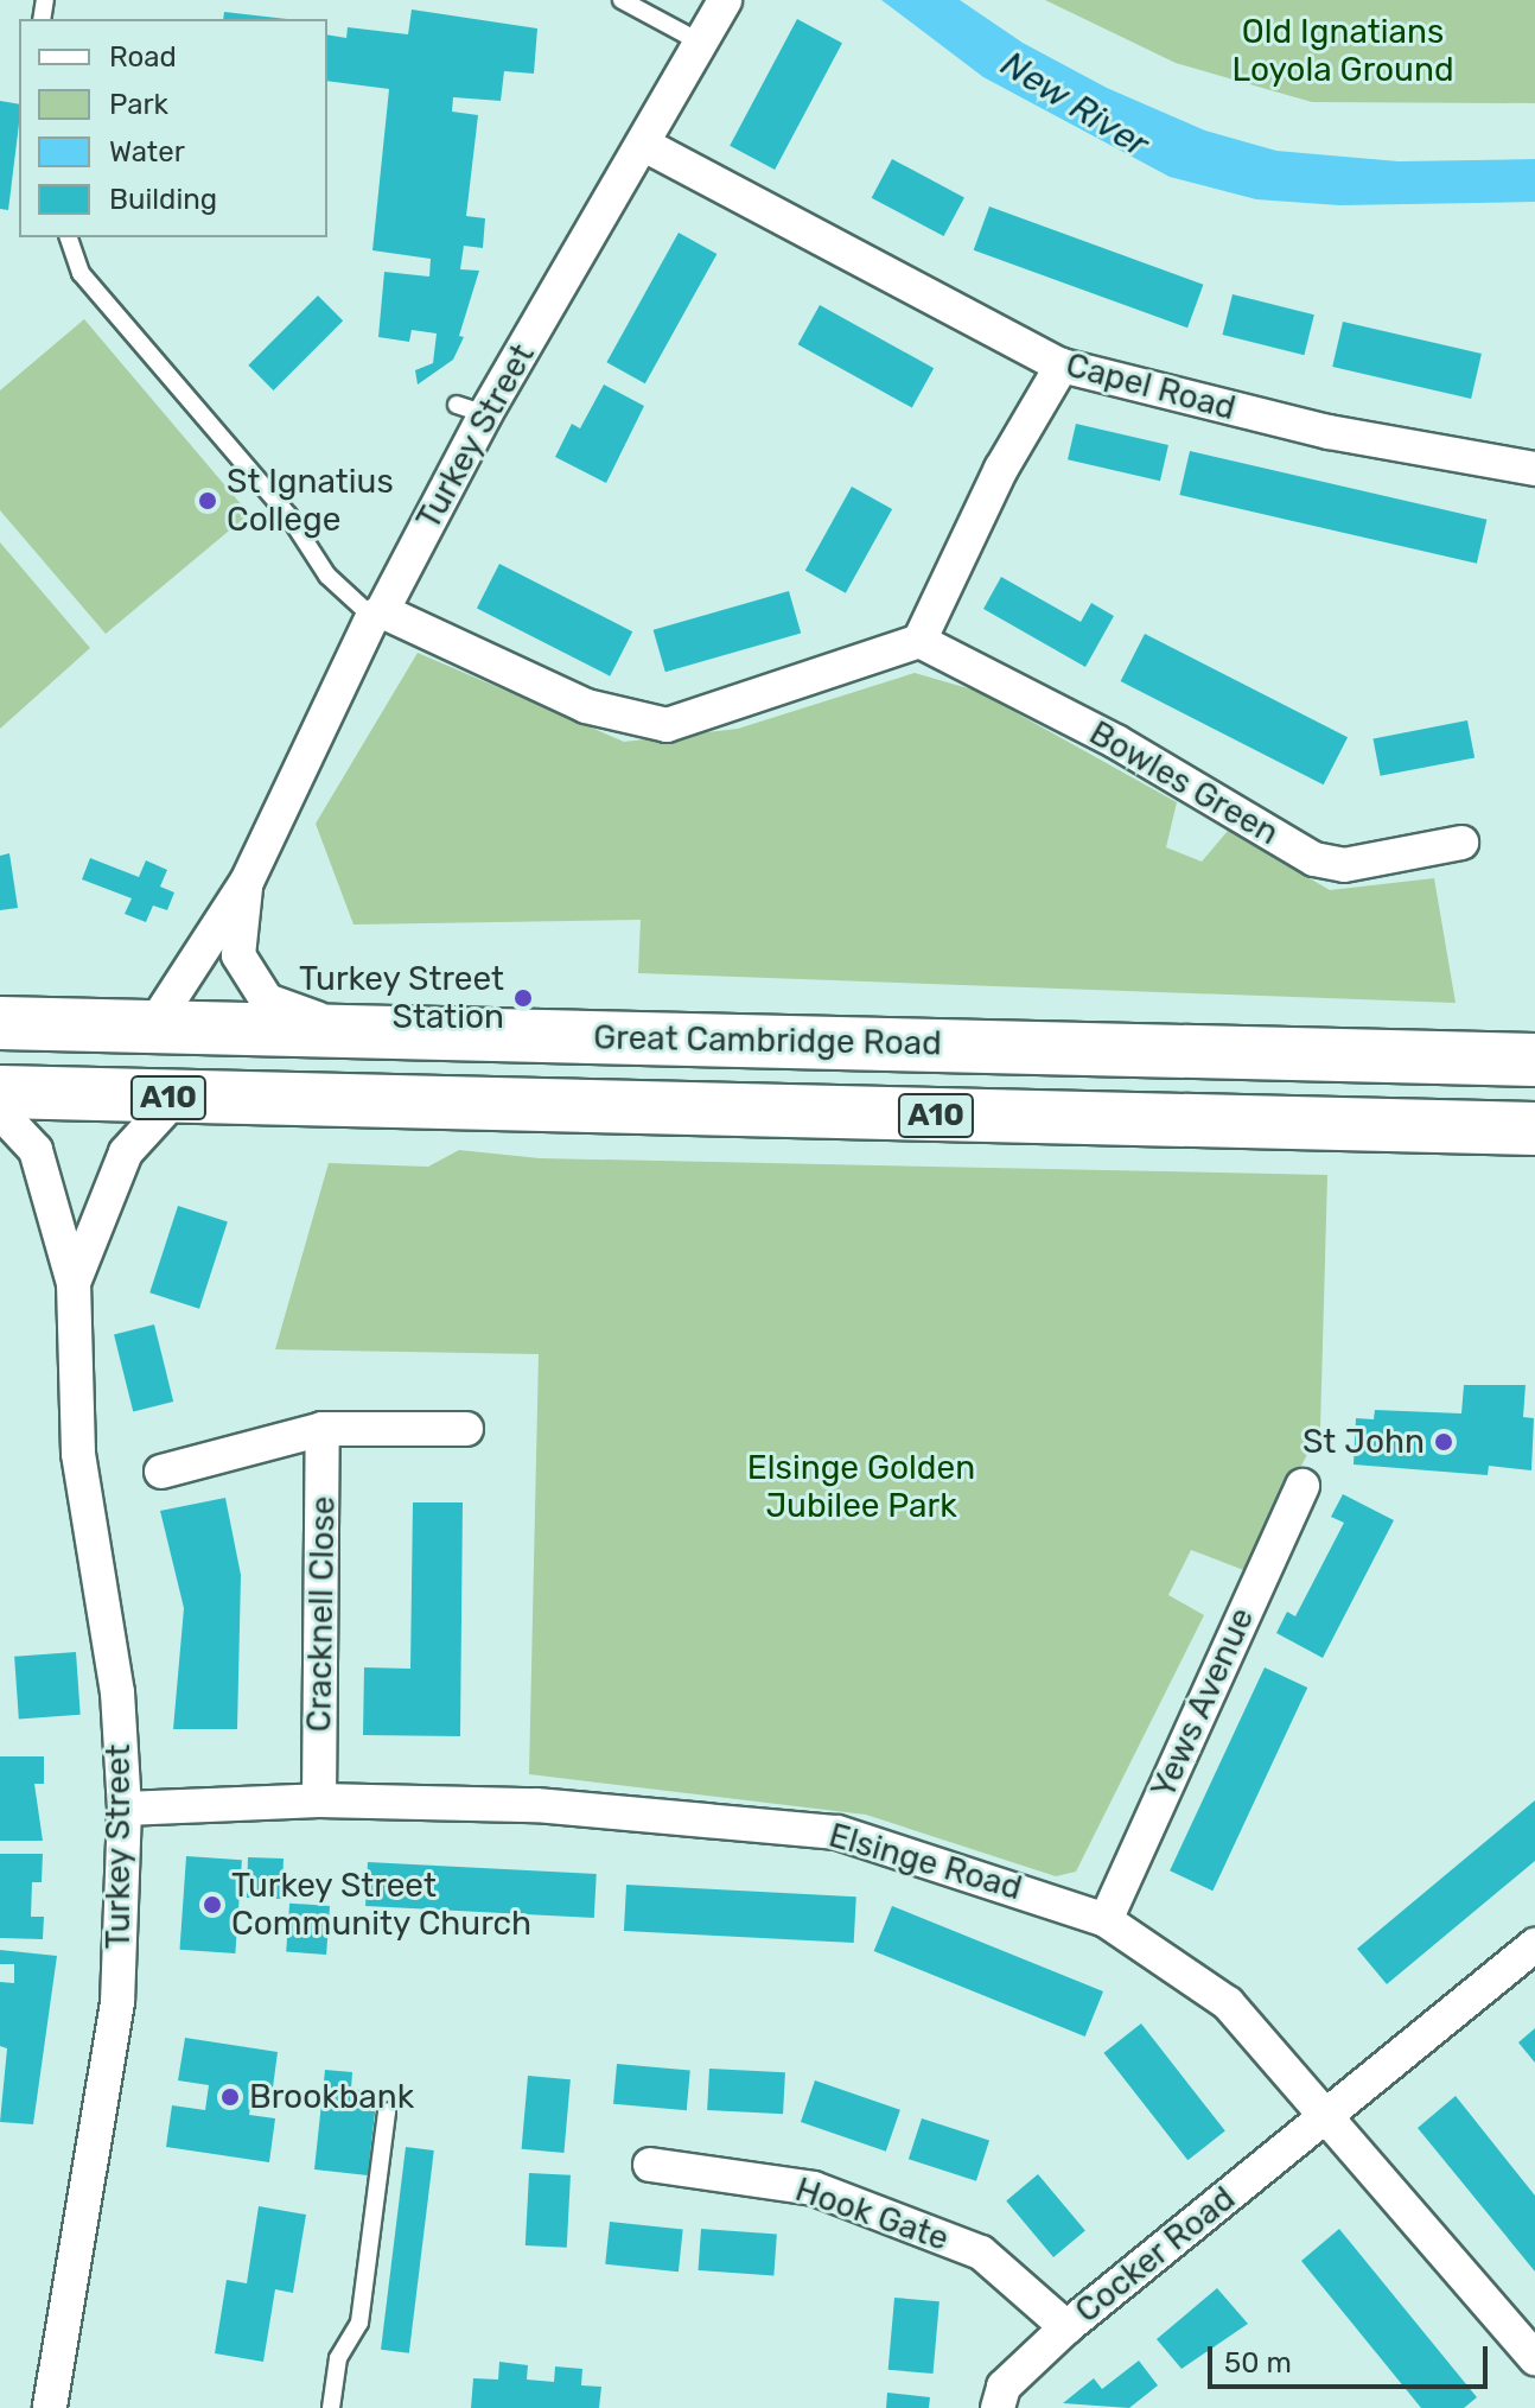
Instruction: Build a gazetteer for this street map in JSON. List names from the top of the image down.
{
  "streets": {
    "highway": ["Great Cambridge Road", "A10"],
    "street": [
      "Capel Road",
      "Turkey Street",
      "Bowles Green",
      "Cracknell Close",
      "Yews Avenue",
      "Elsinge Road",
      "Hook Gate",
      "Cocker Road"
    ]
  },
  "crossings": [
    ["Capel Road", "Turkey Street"],
    ["Turkey Street", "Great Cambridge Road"],
    ["Turkey Street", "Elsinge Road"],
    ["Cracknell Close", "Elsinge Road"],
    ["Yews Avenue", "Elsinge Road"],
    ["Elsinge Road", "Cocker Road"],
    ["Hook Gate", "Cocker Road"]
  ],
  "water": ["New River"],
  "parks": ["Old Ignatians Loyola Ground", "Elsinge Golden Jubilee Park"],
  "places": [
    "St Ignatius College",
    "Turkey Street Station",
    "St John",
    "Turkey Street Community Church",
    "Brookbank"
  ],
  "legend": [
    "Road",
    "Park",
    "Water",
    "Building"
  ],
  "scale_bar": "50 m"
}
